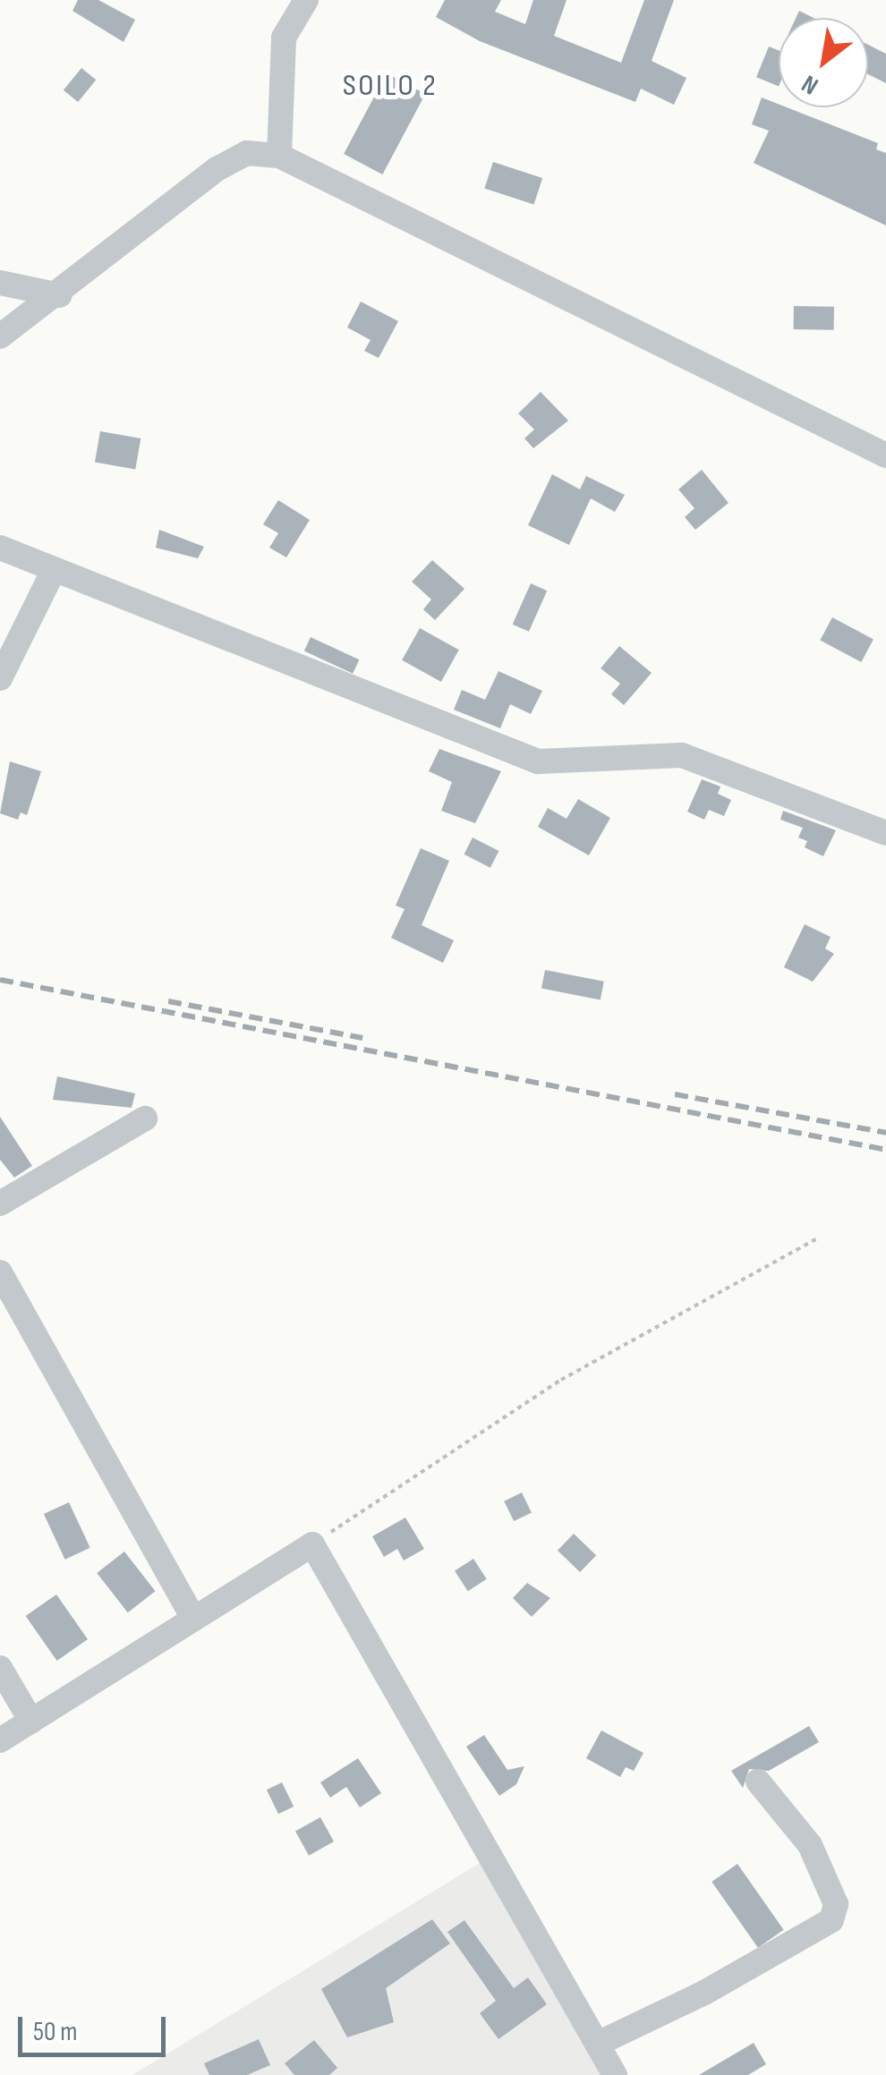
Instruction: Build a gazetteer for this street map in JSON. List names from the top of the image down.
{
  "districts": ["SOILO 2"],
  "scale_bar": "50 m",
  "north": "bottom left"
}
